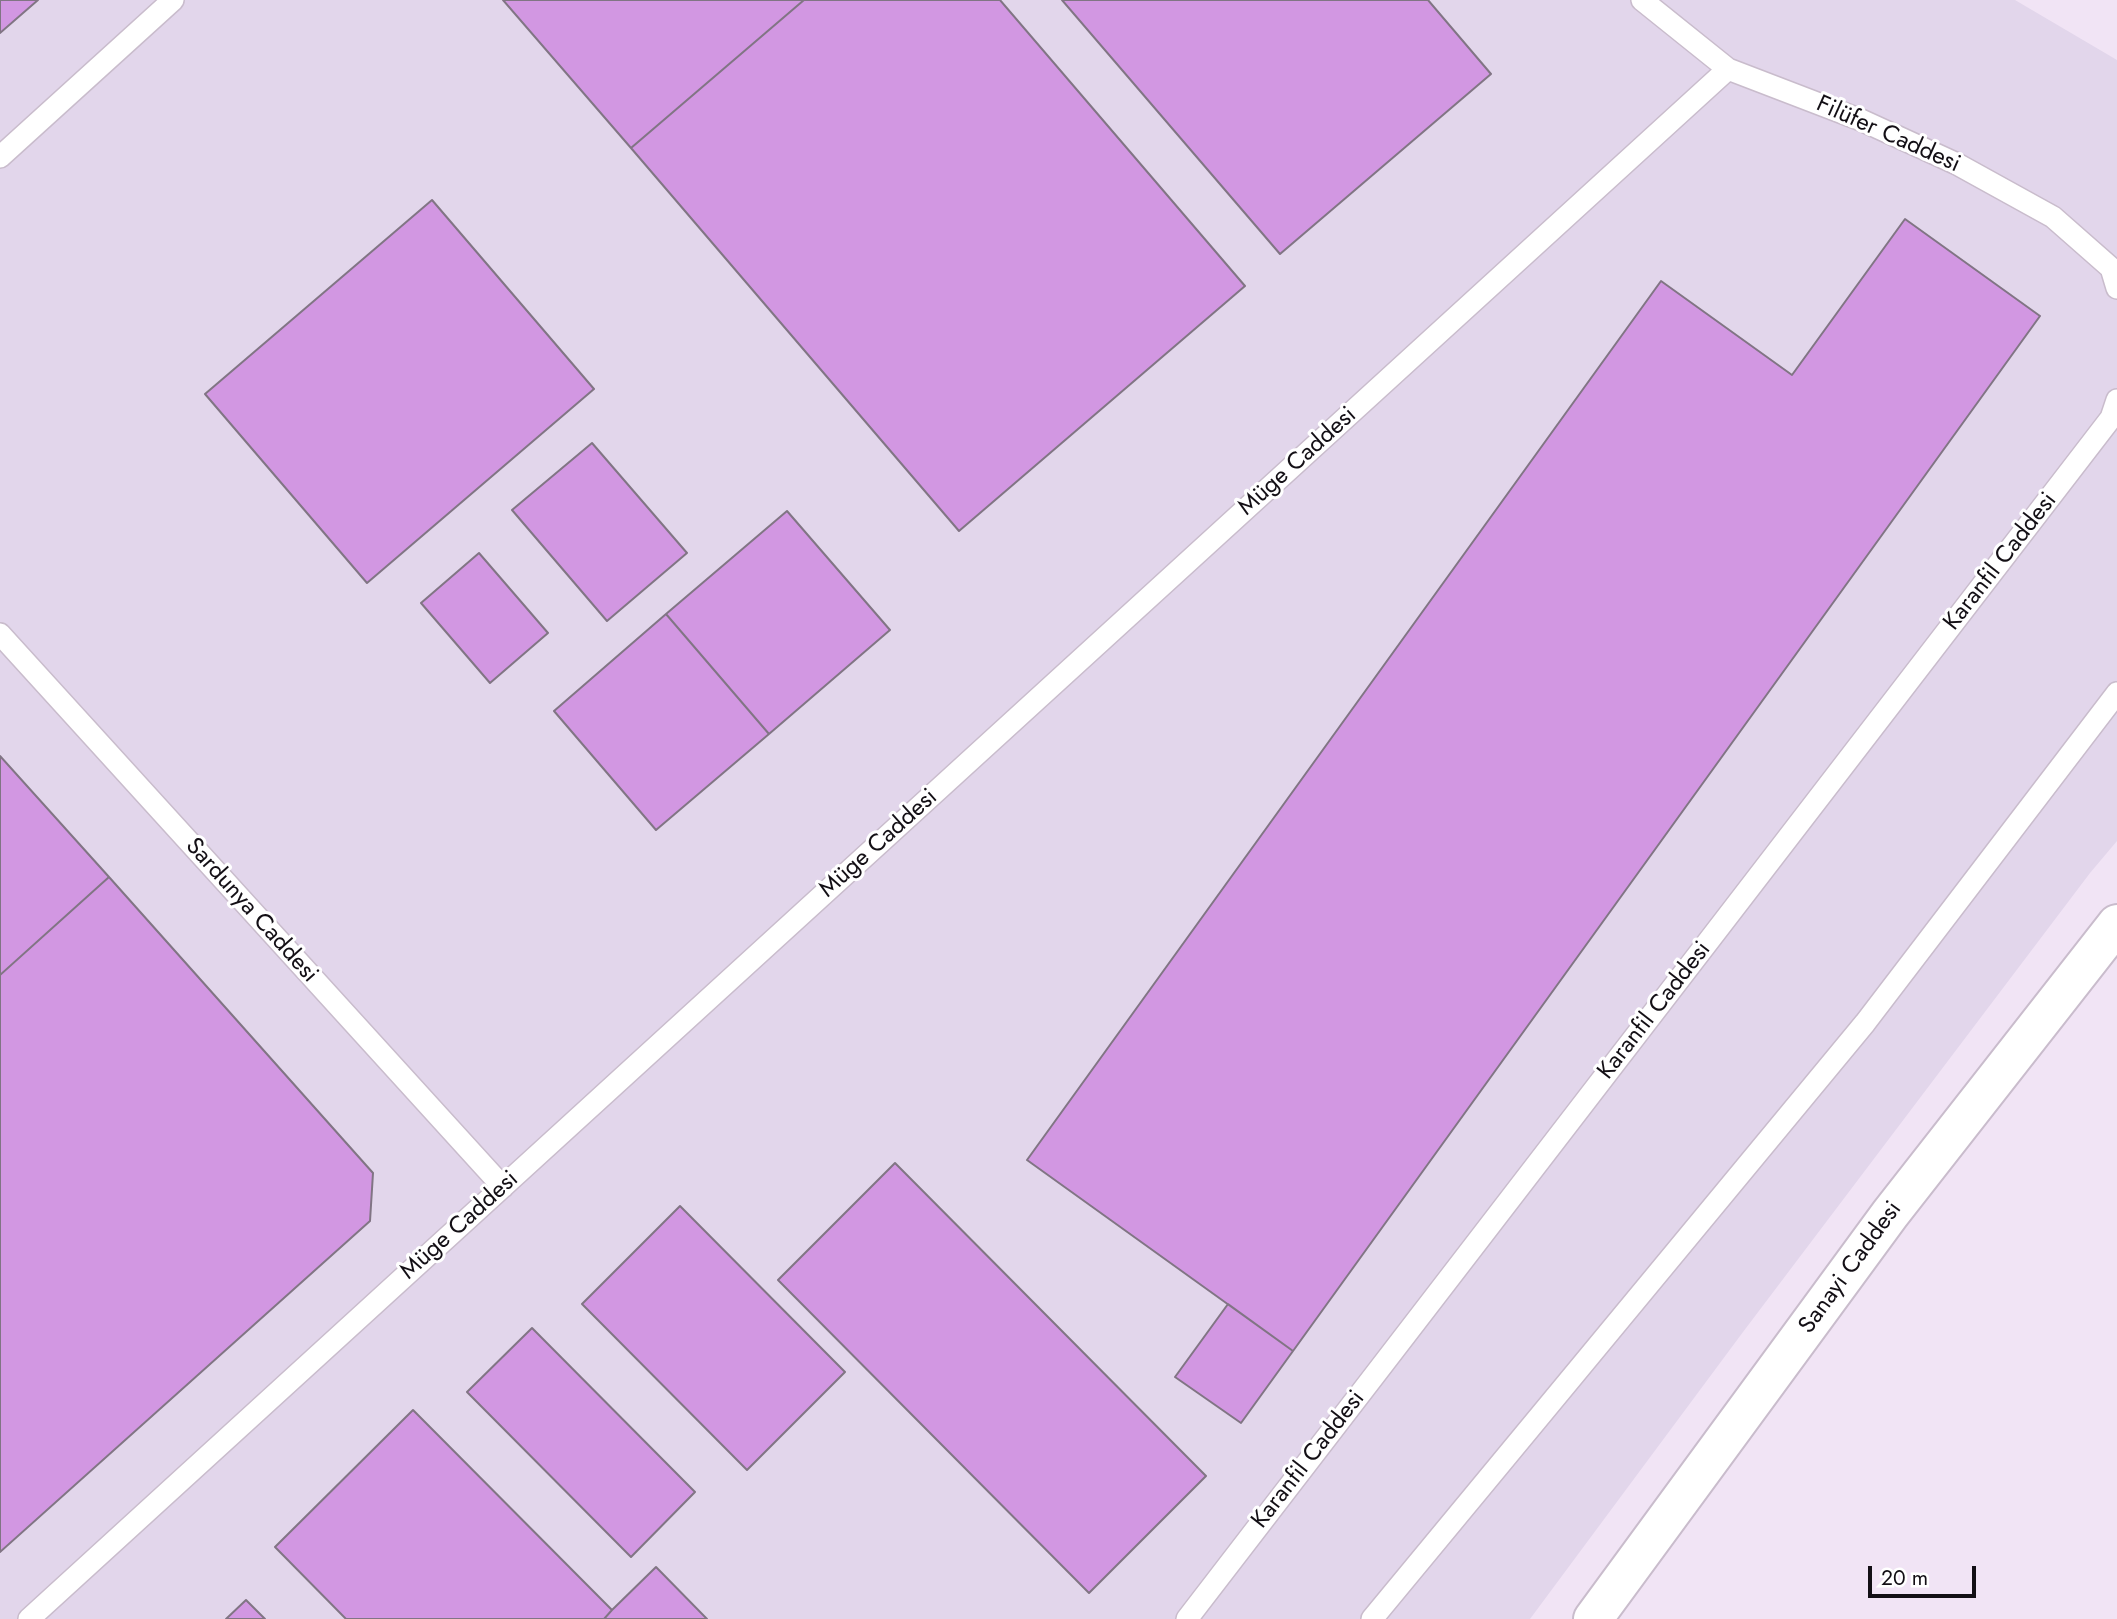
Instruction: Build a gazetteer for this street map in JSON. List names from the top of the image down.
{
  "streets": {
    "main road": ["Sanayi Caddesi"],
    "lane": [
      "Filüfer Caddesi",
      "Müge Caddesi",
      "Karanfil Caddesi",
      "Sardunya Caddesi"
    ]
  },
  "crossings": [
    ["Filüfer Caddesi", "Müge Caddesi"],
    ["Müge Caddesi", "Sardunya Caddesi"]
  ],
  "scale_bar": "20 m"
}
